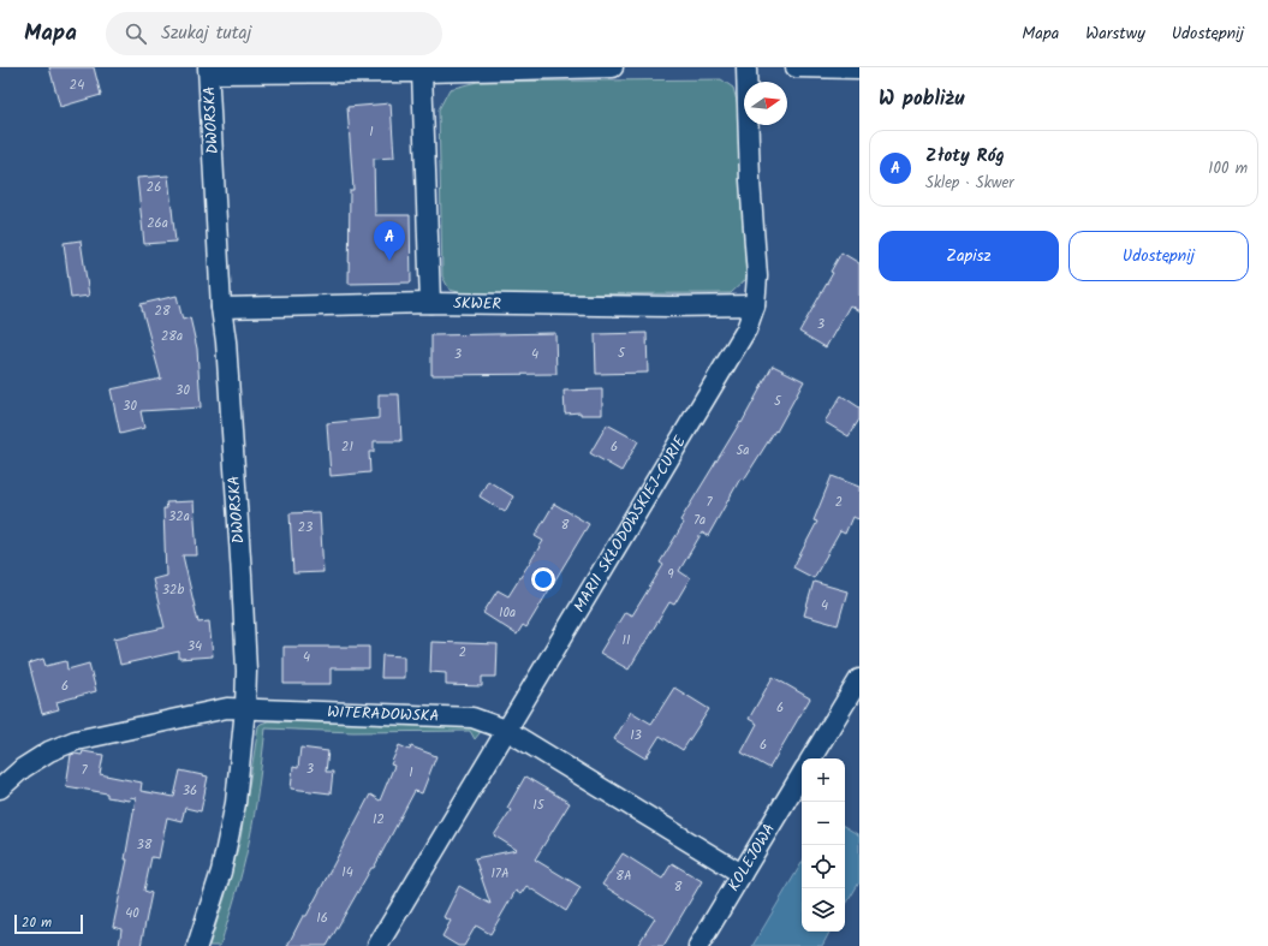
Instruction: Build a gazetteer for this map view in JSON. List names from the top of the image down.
{
  "streets": {
    "street": [
      "DWORSKA",
      "SKWER",
      "MARII SKŁODOWSKIEJ-CURIE",
      "WITERADOWSKA",
      "KOLEJOWA"
    ]
  },
  "crossings": [
    ["DWORSKA", "WITERADOWSKA"],
    ["SKWER", "MARII SKŁODOWSKIEJ-CURIE"],
    ["MARII SKŁODOWSKIEJ-CURIE", "WITERADOWSKA"],
    ["WITERADOWSKA", "KOLEJOWA"]
  ],
  "house_numbers": [
    "24",
    "1",
    "26",
    "26a",
    "28",
    "3",
    "28a",
    "5",
    "3",
    "4",
    "30",
    "5",
    "30",
    "21",
    "6",
    "5a",
    "7",
    "2",
    "32a",
    "7a",
    "8",
    "23",
    "9",
    "32b",
    "4",
    "10a",
    "11",
    "34",
    "2",
    "4",
    "6",
    "6",
    "13",
    "6",
    "3",
    "7",
    "1",
    "36",
    "15",
    "12",
    "38",
    "14",
    "17A",
    "8A",
    "8",
    "40",
    "16"
  ],
  "scale_bar": "20 m",
  "north": "right",
  "page": {
    "header": "Mapa",
    "search": "Szukaj tutaj",
    "nav": ["Mapa", "Warstwy", "Udostępnij"],
    "heading": "W pobliżu",
    "list": [
      {
        "mark": "A",
        "name": "Złoty Róg",
        "note": "Sklep · Skwer",
        "value": "100 m"
      }
    ],
    "buttons": ["Zapisz", "Udostępnij"],
    "pins": "A",
    "map_buttons": ["+", "−"],
    "scale": "20 m"
  }
}
